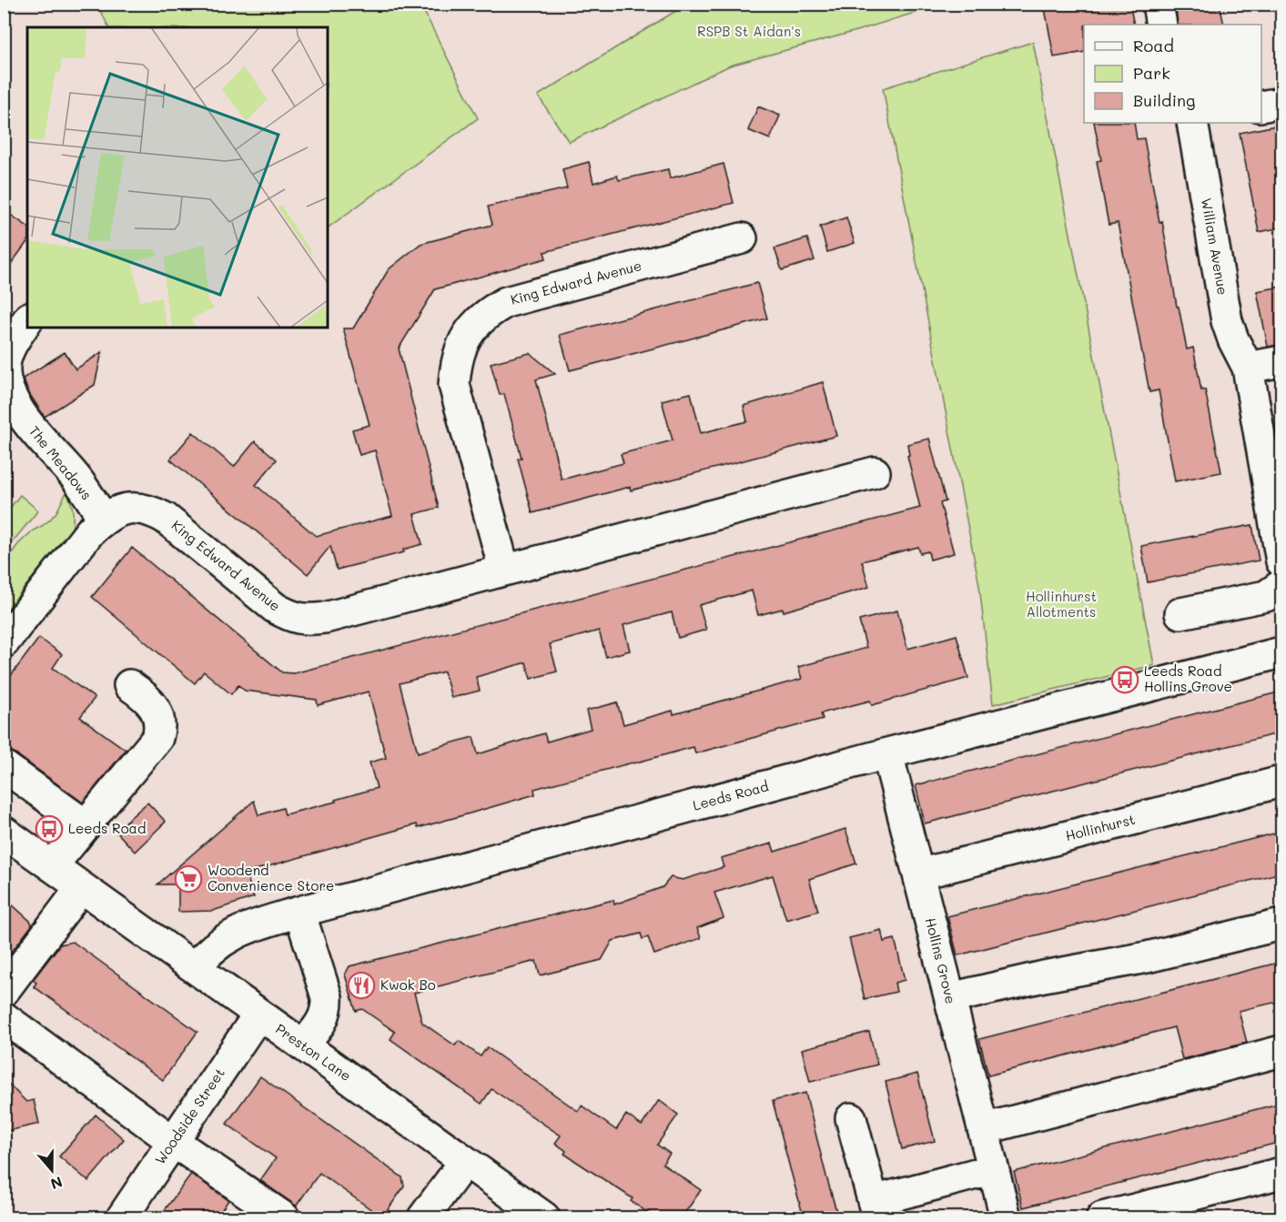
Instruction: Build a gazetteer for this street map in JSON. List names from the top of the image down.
{
  "streets": {
    "street": [
      "William Avenue",
      "King Edward Avenue",
      "The Meadows",
      "Leeds Road",
      "Hollinhurst",
      "Hollins Grove",
      "Preston Lane",
      "Woodside Street"
    ]
  },
  "crossings": [
    ["King Edward Avenue", "The Meadows"],
    ["Leeds Road", "Hollins Grove"],
    ["Leeds Road", "Preston Lane"],
    ["Hollinhurst", "Hollins Grove"],
    ["Preston Lane", "Woodside Street"]
  ],
  "parks": ["RSPB St Aidan's", "Hollinhurst Allotments"],
  "places": {
    "bus stop": ["Leeds Road Hollins Grove", "Leeds Road"],
    "supermarket": ["Woodend Convenience Store"],
    "restaurant": ["Kwok Bo"]
  },
  "legend": ["Road", "Park", "Building"],
  "north": "bottom"
}
